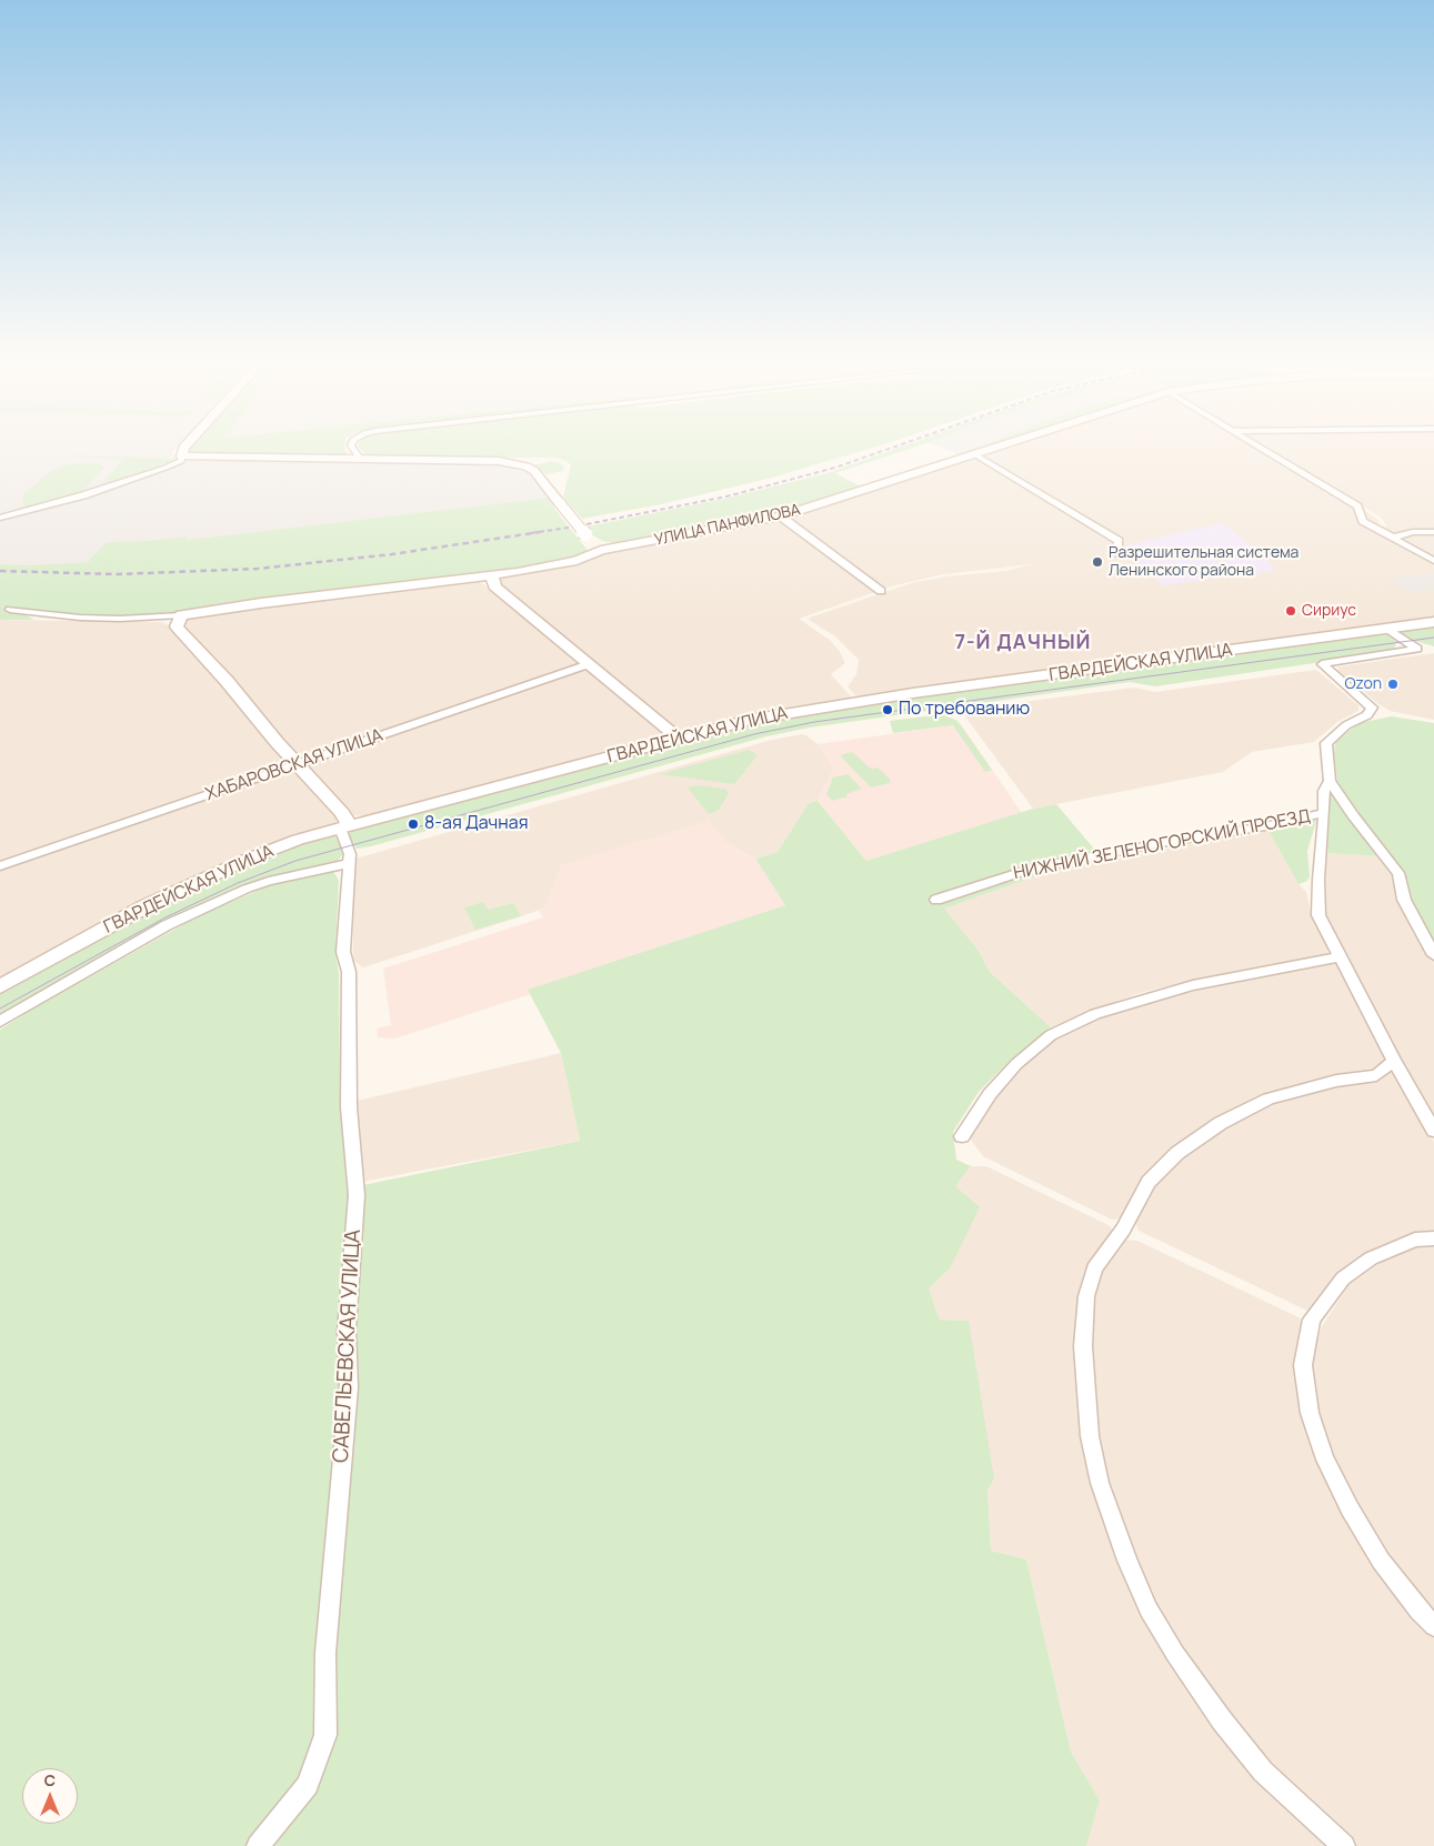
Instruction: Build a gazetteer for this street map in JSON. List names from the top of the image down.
{
  "streets": {
    "main road": ["УЛИЦА ПАНФИЛОВА", "ГВАРДЕЙСКАЯ УЛИЦА"],
    "street": ["ХАБАРОВСКАЯ УЛИЦА", "НИЖНИЙ ЗЕЛЕНОГОРСКИЙ ПРОЕЗД", "САВЕЛЬЕВСКАЯ УЛИЦА"]
  },
  "crossings": [
    ["ГВАРДЕЙСКАЯ УЛИЦА", "САВЕЛЬЕВСКАЯ УЛИЦА"]
  ],
  "districts": ["7-Й ДАЧНЫЙ"],
  "places": [
    "Разрешительная система Ленинского района",
    "Сириус",
    "Ozon",
    "По требованию",
    "8-ая Дачная"
  ],
  "north": "top"
}
